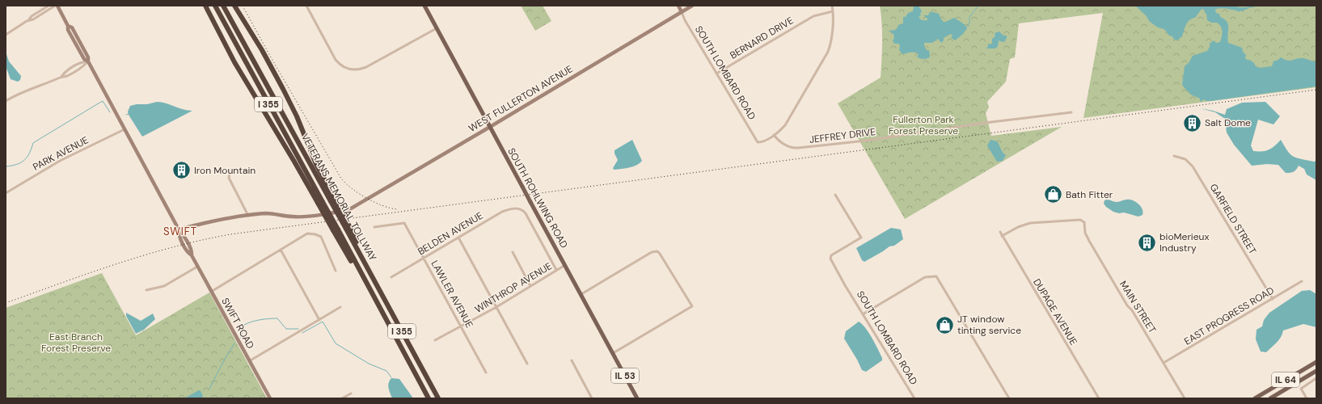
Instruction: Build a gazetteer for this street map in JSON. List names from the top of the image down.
{
  "streets": {
    "highway": ["I 355", "VETERANS MEMORIAL TOLLWAY"],
    "main road": ["SOUTH ROHLWING ROAD", "IL 53", "IL 64"],
    "street": [
      "BERNARD DRIVE",
      "SOUTH LOMBARD ROAD",
      "WEST FULLERTON AVENUE",
      "JEFFREY DRIVE",
      "PARK AVENUE",
      "GARFIELD STREET",
      "BELDEN AVENUE",
      "WINTHROP AVENUE",
      "LAWLER AVENUE",
      "MAIN STREET",
      "DUPAGE AVENUE",
      "EAST PROGRESS ROAD",
      "SWIFT ROAD"
    ]
  },
  "crossings": [
    ["BERNARD DRIVE", "SOUTH LOMBARD ROAD"],
    ["SOUTH LOMBARD ROAD", "WEST FULLERTON AVENUE"],
    ["SOUTH LOMBARD ROAD", "JEFFREY DRIVE"],
    ["WEST FULLERTON AVENUE", "SOUTH ROHLWING ROAD"],
    ["WEST FULLERTON AVENUE", "SWIFT ROAD"],
    ["PARK AVENUE", "SWIFT ROAD"],
    ["SOUTH ROHLWING ROAD", "WINTHROP AVENUE"],
    ["GARFIELD STREET", "EAST PROGRESS ROAD"],
    ["BELDEN AVENUE", "WINTHROP AVENUE"],
    ["BELDEN AVENUE", "LAWLER AVENUE"],
    ["WINTHROP AVENUE", "LAWLER AVENUE"],
    ["MAIN STREET", "DUPAGE AVENUE"],
    ["MAIN STREET", "EAST PROGRESS ROAD"]
  ],
  "districts": ["SWIFT"],
  "parks": ["Fullerton Park Forest Preserve", "East Branch Forest Preserve"],
  "places": {
    "building": ["Salt Dome", "Iron Mountain", "bioMerieux Industry"],
    "shop": ["Bath Fitter", "JT window tinting service"]
  }
}
